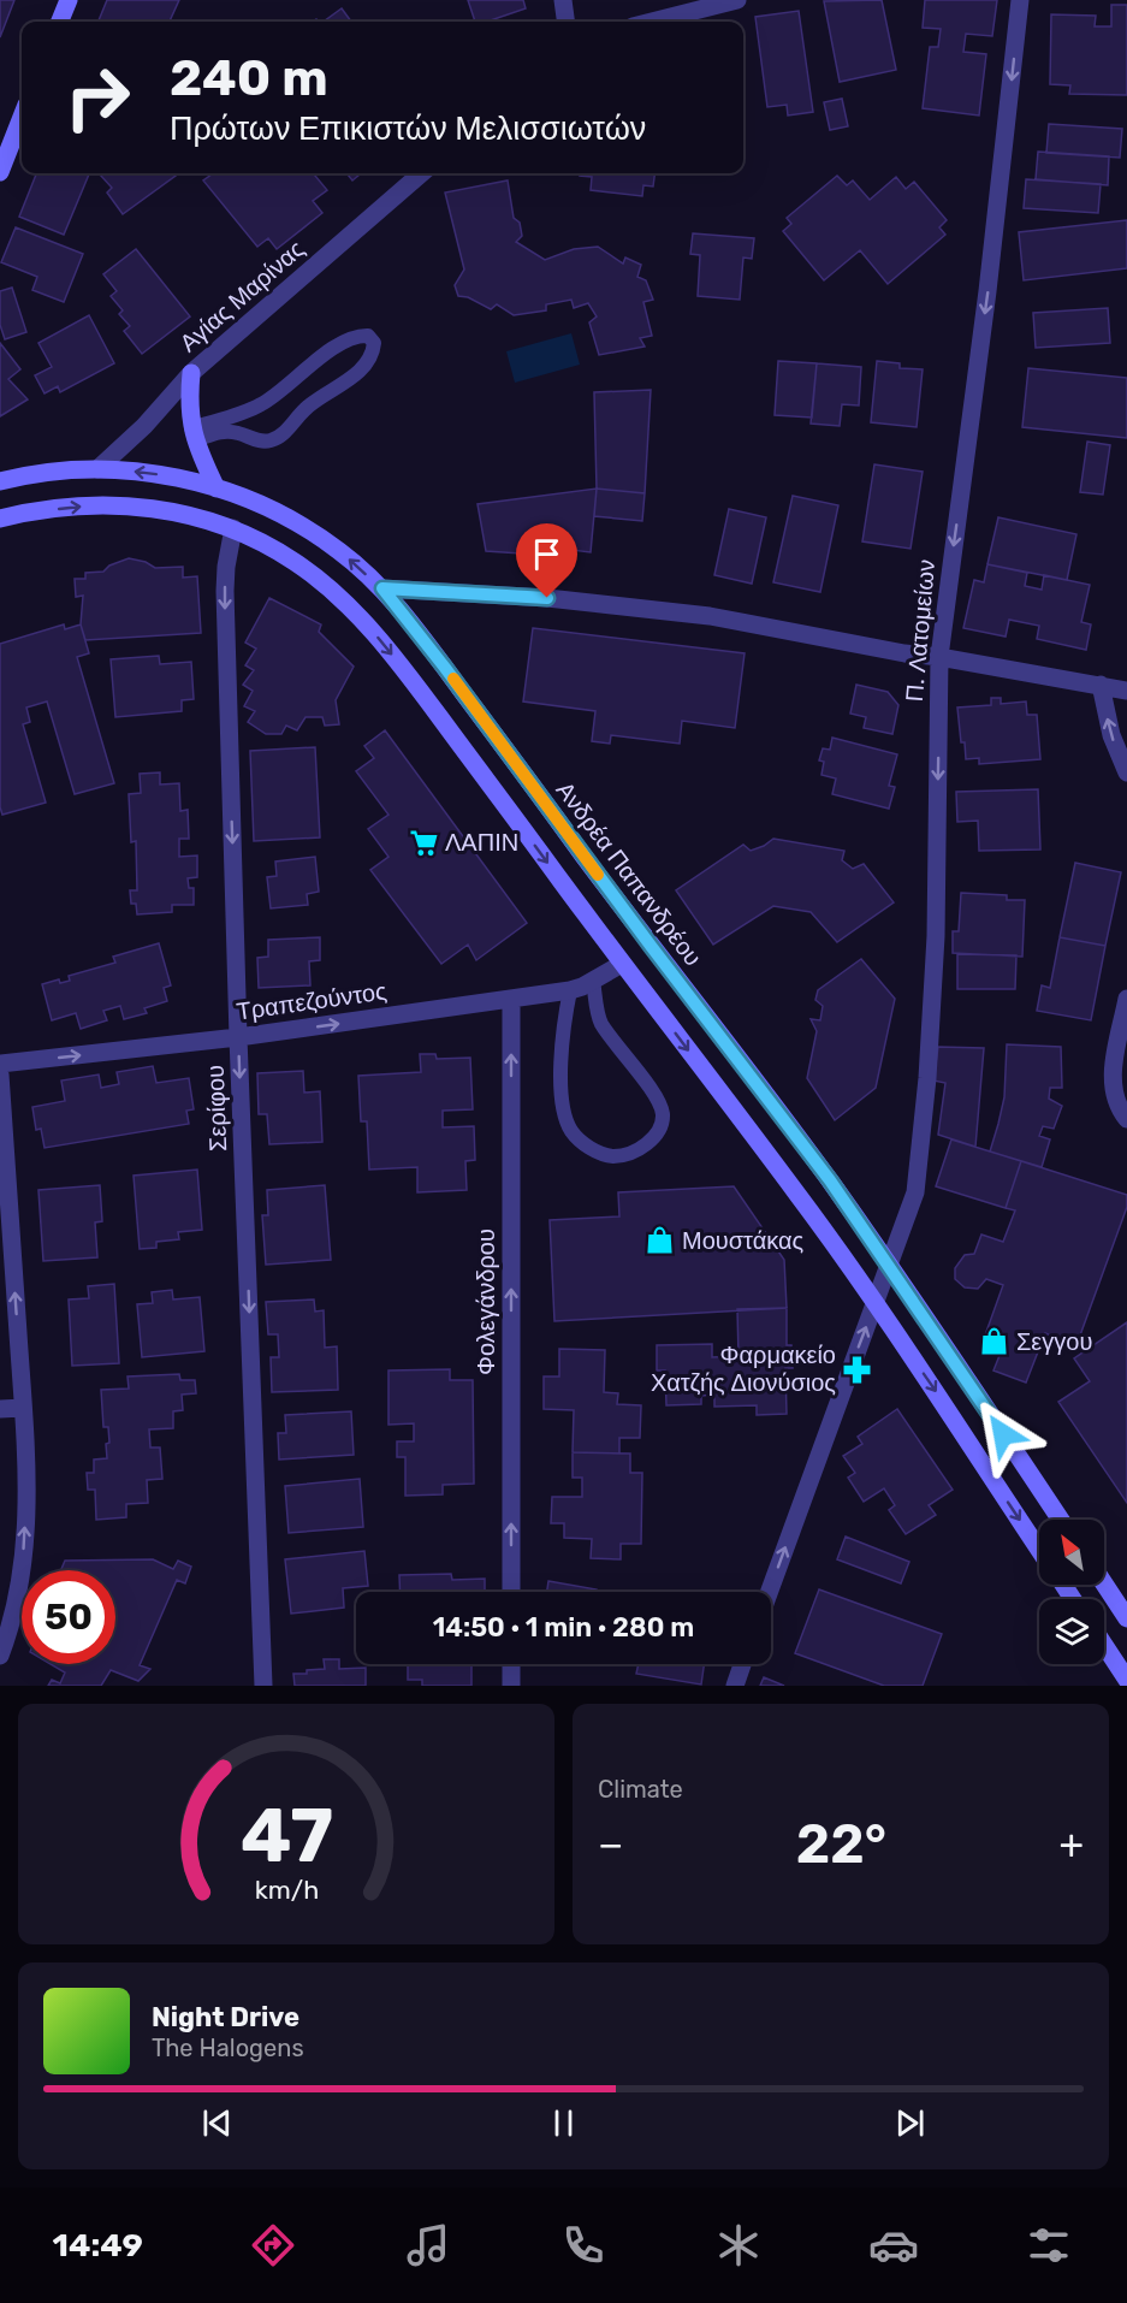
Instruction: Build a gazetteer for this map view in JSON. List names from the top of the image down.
{
  "streets": {
    "main road": ["Ανδρέα Παπανδρέου"],
    "street": [
      "Αγίας Μαρίνας",
      "Π. Λατομείων",
      "Τραπεζούντος",
      "Σερίφου",
      "Φολεγάνδρου"
    ]
  },
  "crossings": [
    ["Αγίας Μαρίνας", "Ανδρέα Παπανδρέου"],
    ["Π. Λατομείων", "Ανδρέα Παπανδρέου"],
    ["Τραπεζούντος", "Σερίφου"],
    ["Τραπεζούντος", "Φολεγάνδρου"]
  ],
  "one_way": ["Τραπεζούντος", "Σερίφου", "Φολεγάνδρου"],
  "places": {
    "supermarket": ["ΛΑΠΙΝ"],
    "shop": ["Μουστάκας", "Σεγγου"],
    "pharmacy": ["Φαρμακείο Χατζής Διονύσιος"]
  },
  "north": "top left",
  "page": {
    "turn": ["240 m", "Πρώτων Επικιστών Μελισσιωτών"],
    "limit": "50",
    "trip": "14:50 · 1 min · 280 m",
    "tile": "Climate",
    "heat": ["−", "22°", "+"],
    "song": ["Night Drive", "The Halogens"],
    "tabs": "14:49",
    "gauge": ["47", "km/h"]
  }
}
